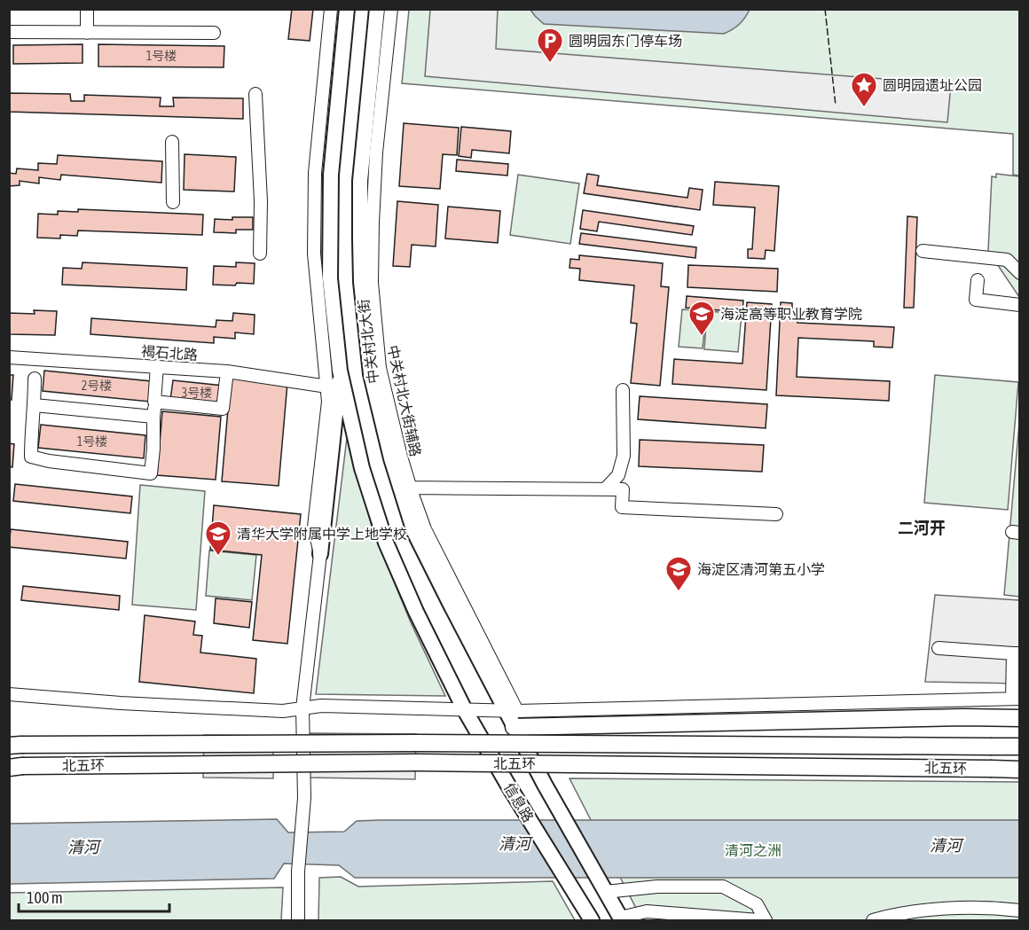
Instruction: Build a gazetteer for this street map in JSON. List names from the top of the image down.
{
  "streets": {
    "highway": ["北五环"],
    "main road": ["中关村北大街", "信息路"],
    "street": ["褐石北路", "中关村北大街辅路"]
  },
  "crossings": [
    ["中关村北大街", "中关村北大街辅路"],
    ["中关村北大街", "信息路"],
    ["中关村北大街辅路", "信息路"]
  ],
  "districts": ["二河开"],
  "water": ["清河"],
  "parks": ["清河之洲"],
  "places": {
    "parking": ["圆明园东门停车场"],
    "place": ["圆明园遗址公园"],
    "school or university": ["海淀高等职业教育学院", "清华大学附属中学上地学校", "海淀区清河第五小学"]
  },
  "house_numbers": [
    "1号楼",
    "2号楼",
    "3号楼",
    "1号楼"
  ],
  "scale_bar": "100 m"
}
